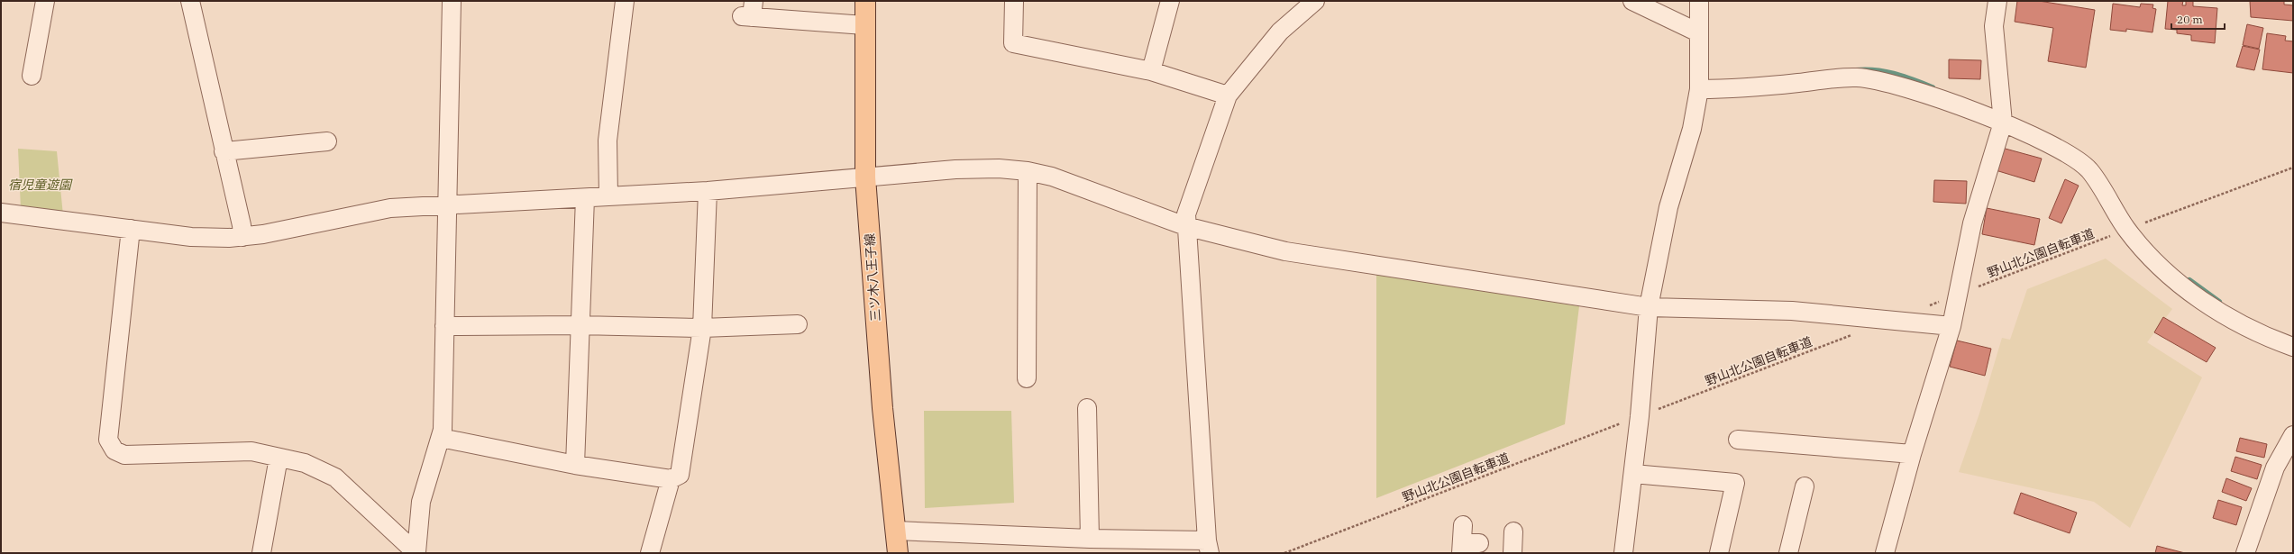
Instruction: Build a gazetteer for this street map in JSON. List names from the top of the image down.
{
  "streets": {
    "main road": ["三ツ木八王子線"],
    "path": ["野山北公園自転車道"]
  },
  "parks": ["宿児童遊園"],
  "scale_bar": "20 m"
}
